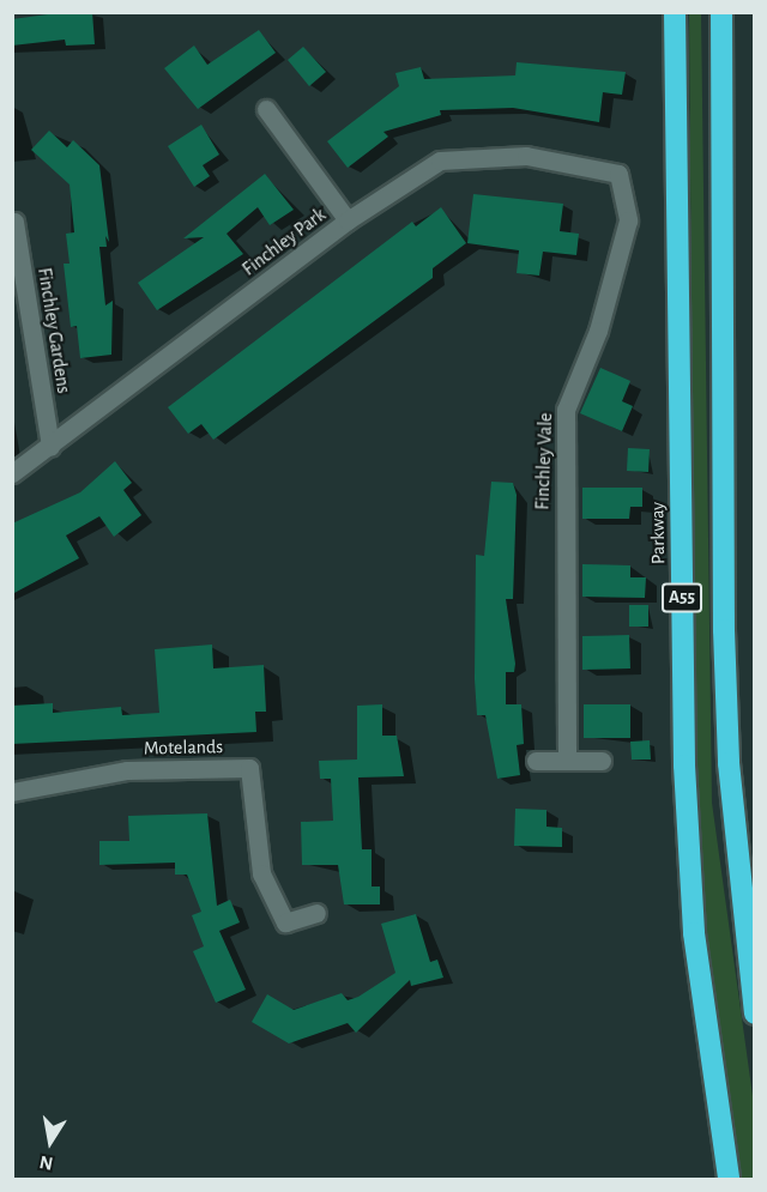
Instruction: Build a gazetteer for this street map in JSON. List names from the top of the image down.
{
  "streets": {
    "highway": ["Parkway", "A55"],
    "street": [
      "Finchley Park",
      "Finchley Gardens",
      "Finchley Vale",
      "Motelands"
    ]
  },
  "crossings": [
    ["Finchley Park", "Finchley Gardens"],
    ["Finchley Park", "Finchley Vale"]
  ],
  "north": "bottom"
}
